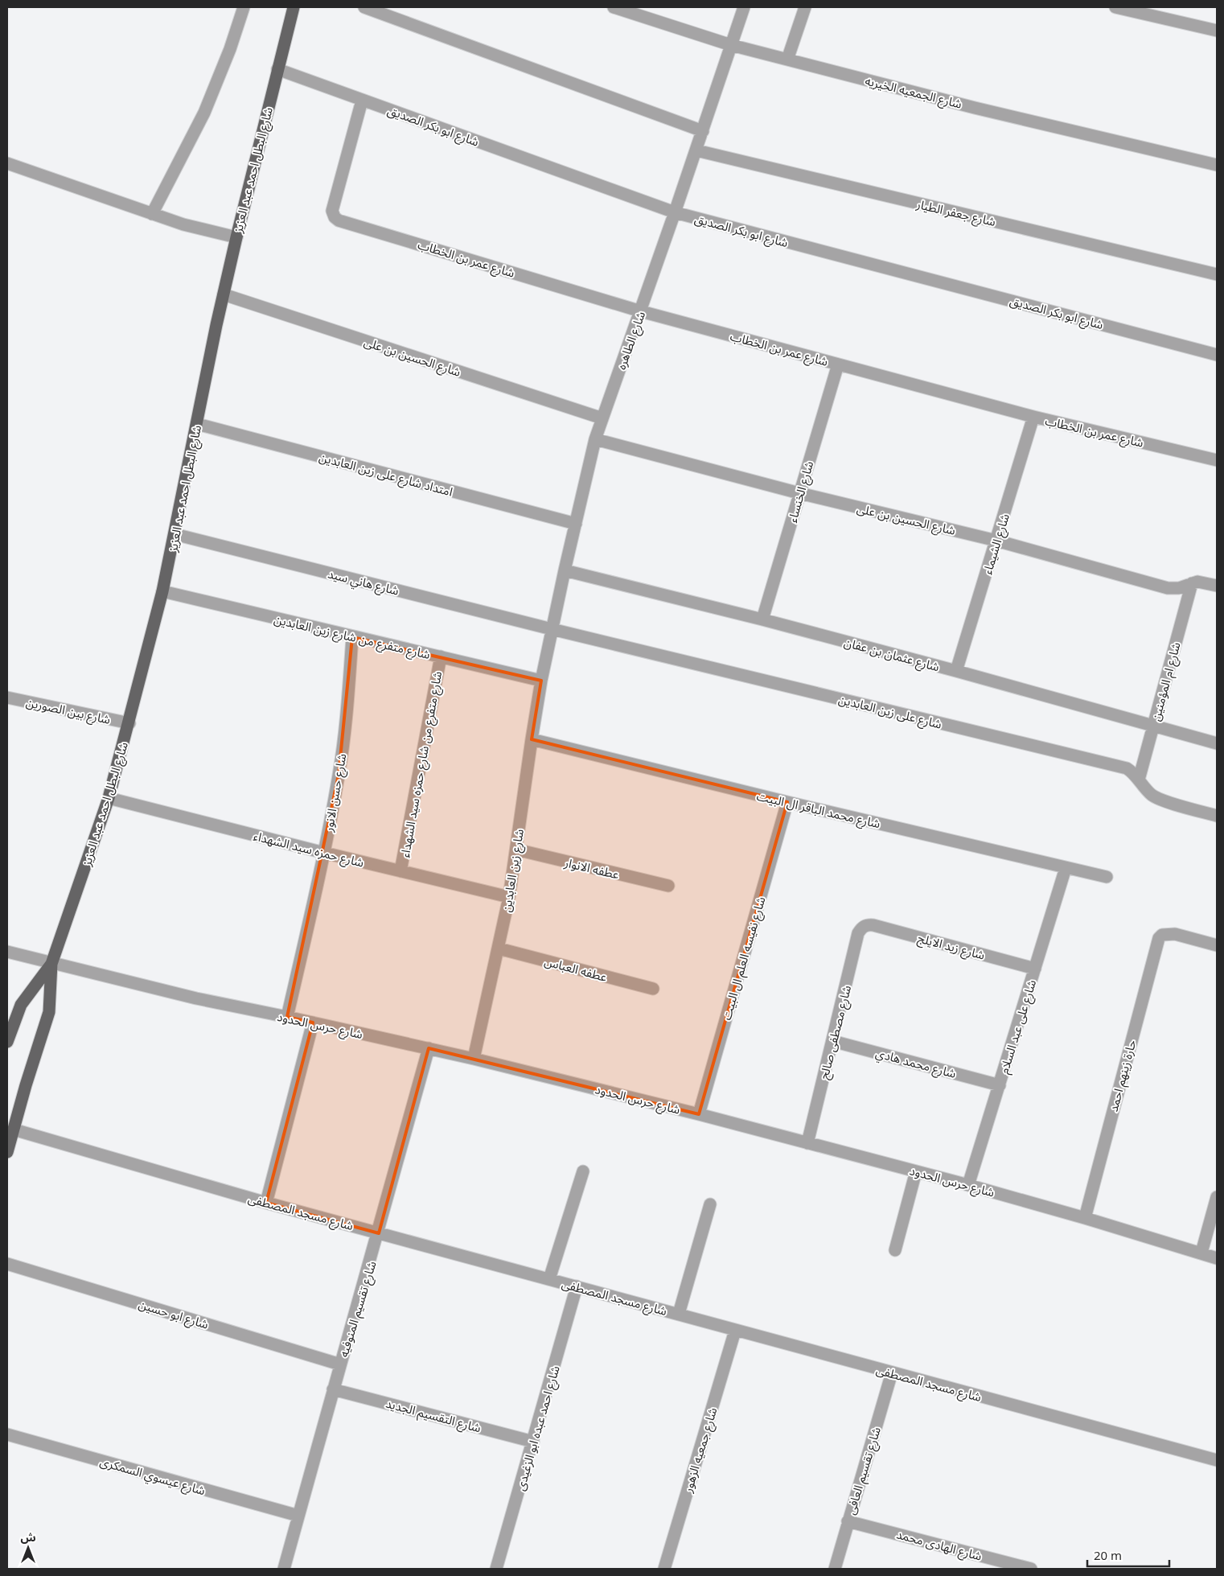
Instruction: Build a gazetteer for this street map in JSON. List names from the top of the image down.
{
  "streets": {
    "main road": ["شارع البطل احمد عبد العزيز"],
    "street": [
      "شارع الجمعيه الخيريه",
      "شارع ابو بكر الصديق",
      "شارع جعفر الطيار",
      "شارع عمر بن الخطاب",
      "شارع الطاهره",
      "شارع الحسين بن على",
      "امتداد شارع على زين العابدين",
      "شارع الخنساء",
      "شارع الشيماء",
      "شارع هاني سيد",
      "شارع متفرع من شارع زين العابدين",
      "شارع عثمان بن عفان",
      "شارع ام المؤمنين",
      "شارع بين الصورين",
      "شارع على زين العابدين",
      "شارع متفرع من شارع حمزه سيد الشهداء",
      "شارع حسن الانور",
      "شارع محمد الباقر ال البيت",
      "شارع حمزه سيد الشهداء",
      "عطفه الانوار",
      "شارع زين العابدين",
      "شارع زيد الايلج",
      "شارع نفيسه العلم ال البيت",
      "عطفه العباس",
      "شارع حرس الحدود",
      "شارع على عبد السلام",
      "شارع مصطفى صالح",
      "شارع محمد هادي",
      "حارة زينهم احمد",
      "شارع مسجد المصطفى",
      "شارع تقسيم المنوفيه",
      "شارع ابو حسين",
      "شارع التقسيم الجديد",
      "شارع احمد عبده ابو الزغيدى",
      "شارع جمعيه الزهور",
      "شارع تقسيم العافى",
      "شارع عيسوي السمكرى",
      "شارع الهادى محمد"
    ]
  },
  "crossings": [
    ["شارع الجمعيه الخيريه", "شارع الطاهره"],
    ["شارع ابو بكر الصديق", "شارع البطل احمد عبد العزيز"],
    ["شارع ابو بكر الصديق", "شارع عمر بن الخطاب"],
    ["شارع ابو بكر الصديق", "شارع الطاهره"],
    ["شارع البطل احمد عبد العزيز", "شارع الحسين بن على"],
    ["شارع البطل احمد عبد العزيز", "امتداد شارع على زين العابدين"],
    ["شارع البطل احمد عبد العزيز", "شارع هاني سيد"],
    ["شارع البطل احمد عبد العزيز", "شارع متفرع من شارع زين العابدين"],
    ["شارع البطل احمد عبد العزيز", "شارع بين الصورين"],
    ["شارع البطل احمد عبد العزيز", "شارع حمزه سيد الشهداء"],
    ["شارع البطل احمد عبد العزيز", "شارع حرس الحدود"],
    ["شارع البطل احمد عبد العزيز", "شارع مسجد المصطفى"],
    ["شارع جعفر الطيار", "شارع الطاهره"],
    ["شارع عمر بن الخطاب", "شارع الطاهره"],
    ["شارع عمر بن الخطاب", "شارع الخنساء"],
    ["شارع عمر بن الخطاب", "شارع الشيماء"],
    ["شارع الطاهره", "شارع الحسين بن على"],
    ["شارع الطاهره", "امتداد شارع على زين العابدين"],
    ["شارع الطاهره", "شارع هاني سيد"],
    ["شارع الطاهره", "شارع متفرع من شارع زين العابدين"],
    ["شارع الطاهره", "شارع عثمان بن عفان"],
    ["شارع الطاهره", "شارع على زين العابدين"],
    ["شارع الطاهره", "شارع زين العابدين"],
    ["شارع الحسين بن على", "شارع الخنساء"],
    ["شارع الحسين بن على", "شارع الشيماء"],
    ["شارع الحسين بن على", "شارع ام المؤمنين"],
    ["شارع الخنساء", "شارع عثمان بن عفان"],
    ["شارع الشيماء", "شارع عثمان بن عفان"],
    ["شارع هاني سيد", "شارع على زين العابدين"],
    ["شارع متفرع من شارع زين العابدين", "شارع متفرع من شارع حمزه سيد الشهداء"],
    ["شارع متفرع من شارع زين العابدين", "شارع حسن الانور"],
    ["شارع متفرع من شارع زين العابدين", "شارع زين العابدين"],
    ["شارع عثمان بن عفان", "شارع ام المؤمنين"],
    ["شارع ام المؤمنين", "شارع على زين العابدين"],
    ["شارع متفرع من شارع حمزه سيد الشهداء", "شارع حمزه سيد الشهداء"],
    ["شارع حسن الانور", "شارع حمزه سيد الشهداء"],
    ["شارع حسن الانور", "شارع حرس الحدود"],
    ["شارع محمد الباقر ال البيت", "شارع زين العابدين"],
    ["شارع محمد الباقر ال البيت", "شارع نفيسه العلم ال البيت"],
    ["شارع محمد الباقر ال البيت", "شارع على عبد السلام"],
    ["شارع حمزه سيد الشهداء", "شارع زين العابدين"],
    ["عطفه الانوار", "شارع زين العابدين"],
    ["شارع زين العابدين", "عطفه العباس"],
    ["شارع زين العابدين", "شارع حرس الحدود"],
    ["شارع زيد الايلج", "شارع على عبد السلام"],
    ["شارع زيد الايلج", "شارع مصطفى صالح"],
    ["شارع نفيسه العلم ال البيت", "شارع حرس الحدود"],
    ["شارع حرس الحدود", "شارع على عبد السلام"],
    ["شارع حرس الحدود", "شارع مصطفى صالح"],
    ["شارع حرس الحدود", "حارة زينهم احمد"],
    ["شارع حرس الحدود", "شارع تقسيم المنوفيه"],
    ["شارع على عبد السلام", "شارع محمد هادي"],
    ["شارع مصطفى صالح", "شارع محمد هادي"],
    ["شارع مسجد المصطفى", "شارع تقسيم المنوفيه"],
    ["شارع مسجد المصطفى", "شارع احمد عبده ابو الزغيدى"],
    ["شارع مسجد المصطفى", "شارع جمعيه الزهور"],
    ["شارع مسجد المصطفى", "شارع تقسيم العافى"],
    ["شارع تقسيم المنوفيه", "شارع ابو حسين"],
    ["شارع تقسيم المنوفيه", "شارع التقسيم الجديد"],
    ["شارع تقسيم المنوفيه", "شارع عيسوي السمكرى"],
    ["شارع التقسيم الجديد", "شارع احمد عبده ابو الزغيدى"],
    ["شارع تقسيم العافى", "شارع الهادى محمد"]
  ],
  "scale_bar": "20 m",
  "north": "top"
}
